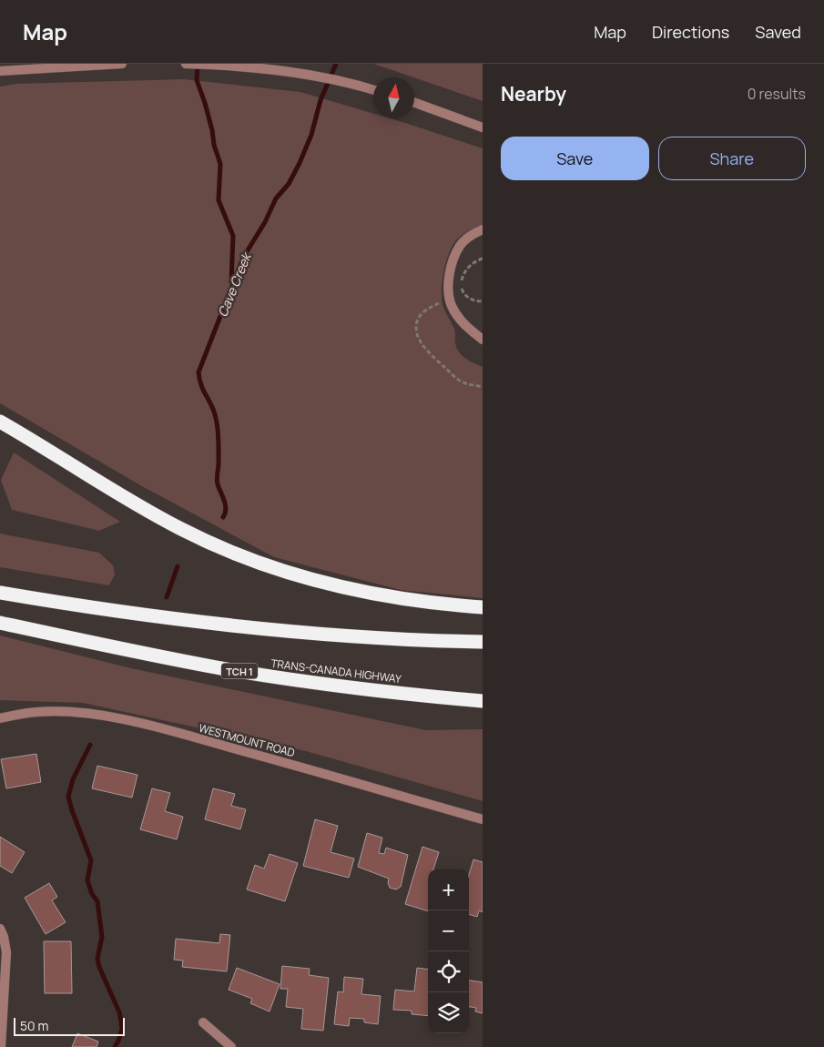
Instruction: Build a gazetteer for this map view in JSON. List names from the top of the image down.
{
  "streets": {
    "highway": ["TCH 1", "TRANS-CANADA HIGHWAY"],
    "street": ["WESTMOUNT ROAD"]
  },
  "water": ["Cave Creek"],
  "scale_bar": "50 m",
  "north": "top",
  "page": {
    "header": "Map",
    "nav": ["Map", "Directions", "Saved"],
    "heading": ["Nearby", "0 results"],
    "buttons": ["Save", "Share"],
    "map_buttons": ["+", "−"],
    "scale": "50 m"
  }
}
